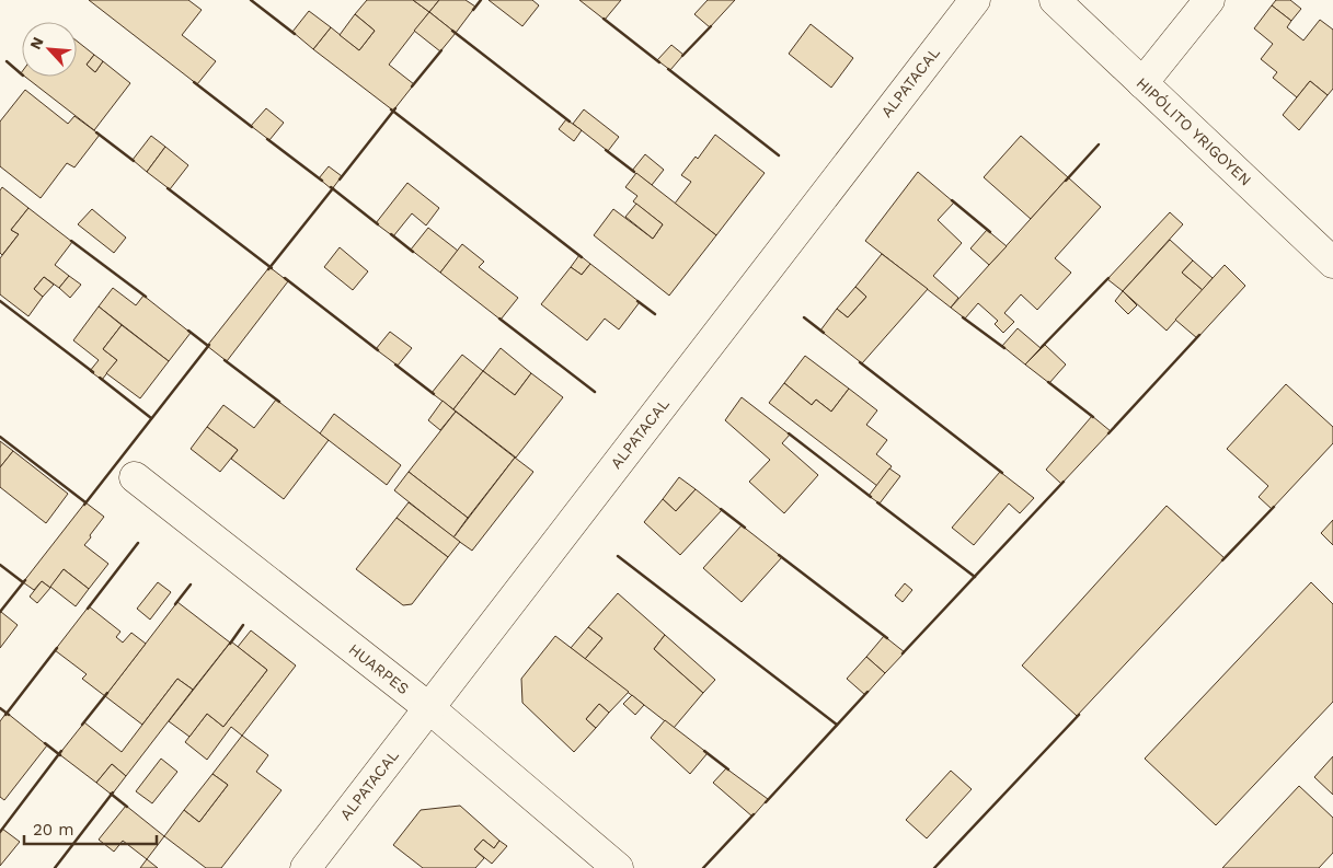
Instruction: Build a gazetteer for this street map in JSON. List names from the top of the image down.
{
  "streets": {
    "street": ["ALPATACAL", "HIPÓLITO YRIGOYEN", "HUARPES"]
  },
  "crossings": [
    ["ALPATACAL", "HUARPES"]
  ],
  "scale_bar": "20 m",
  "north": "top left"
}
